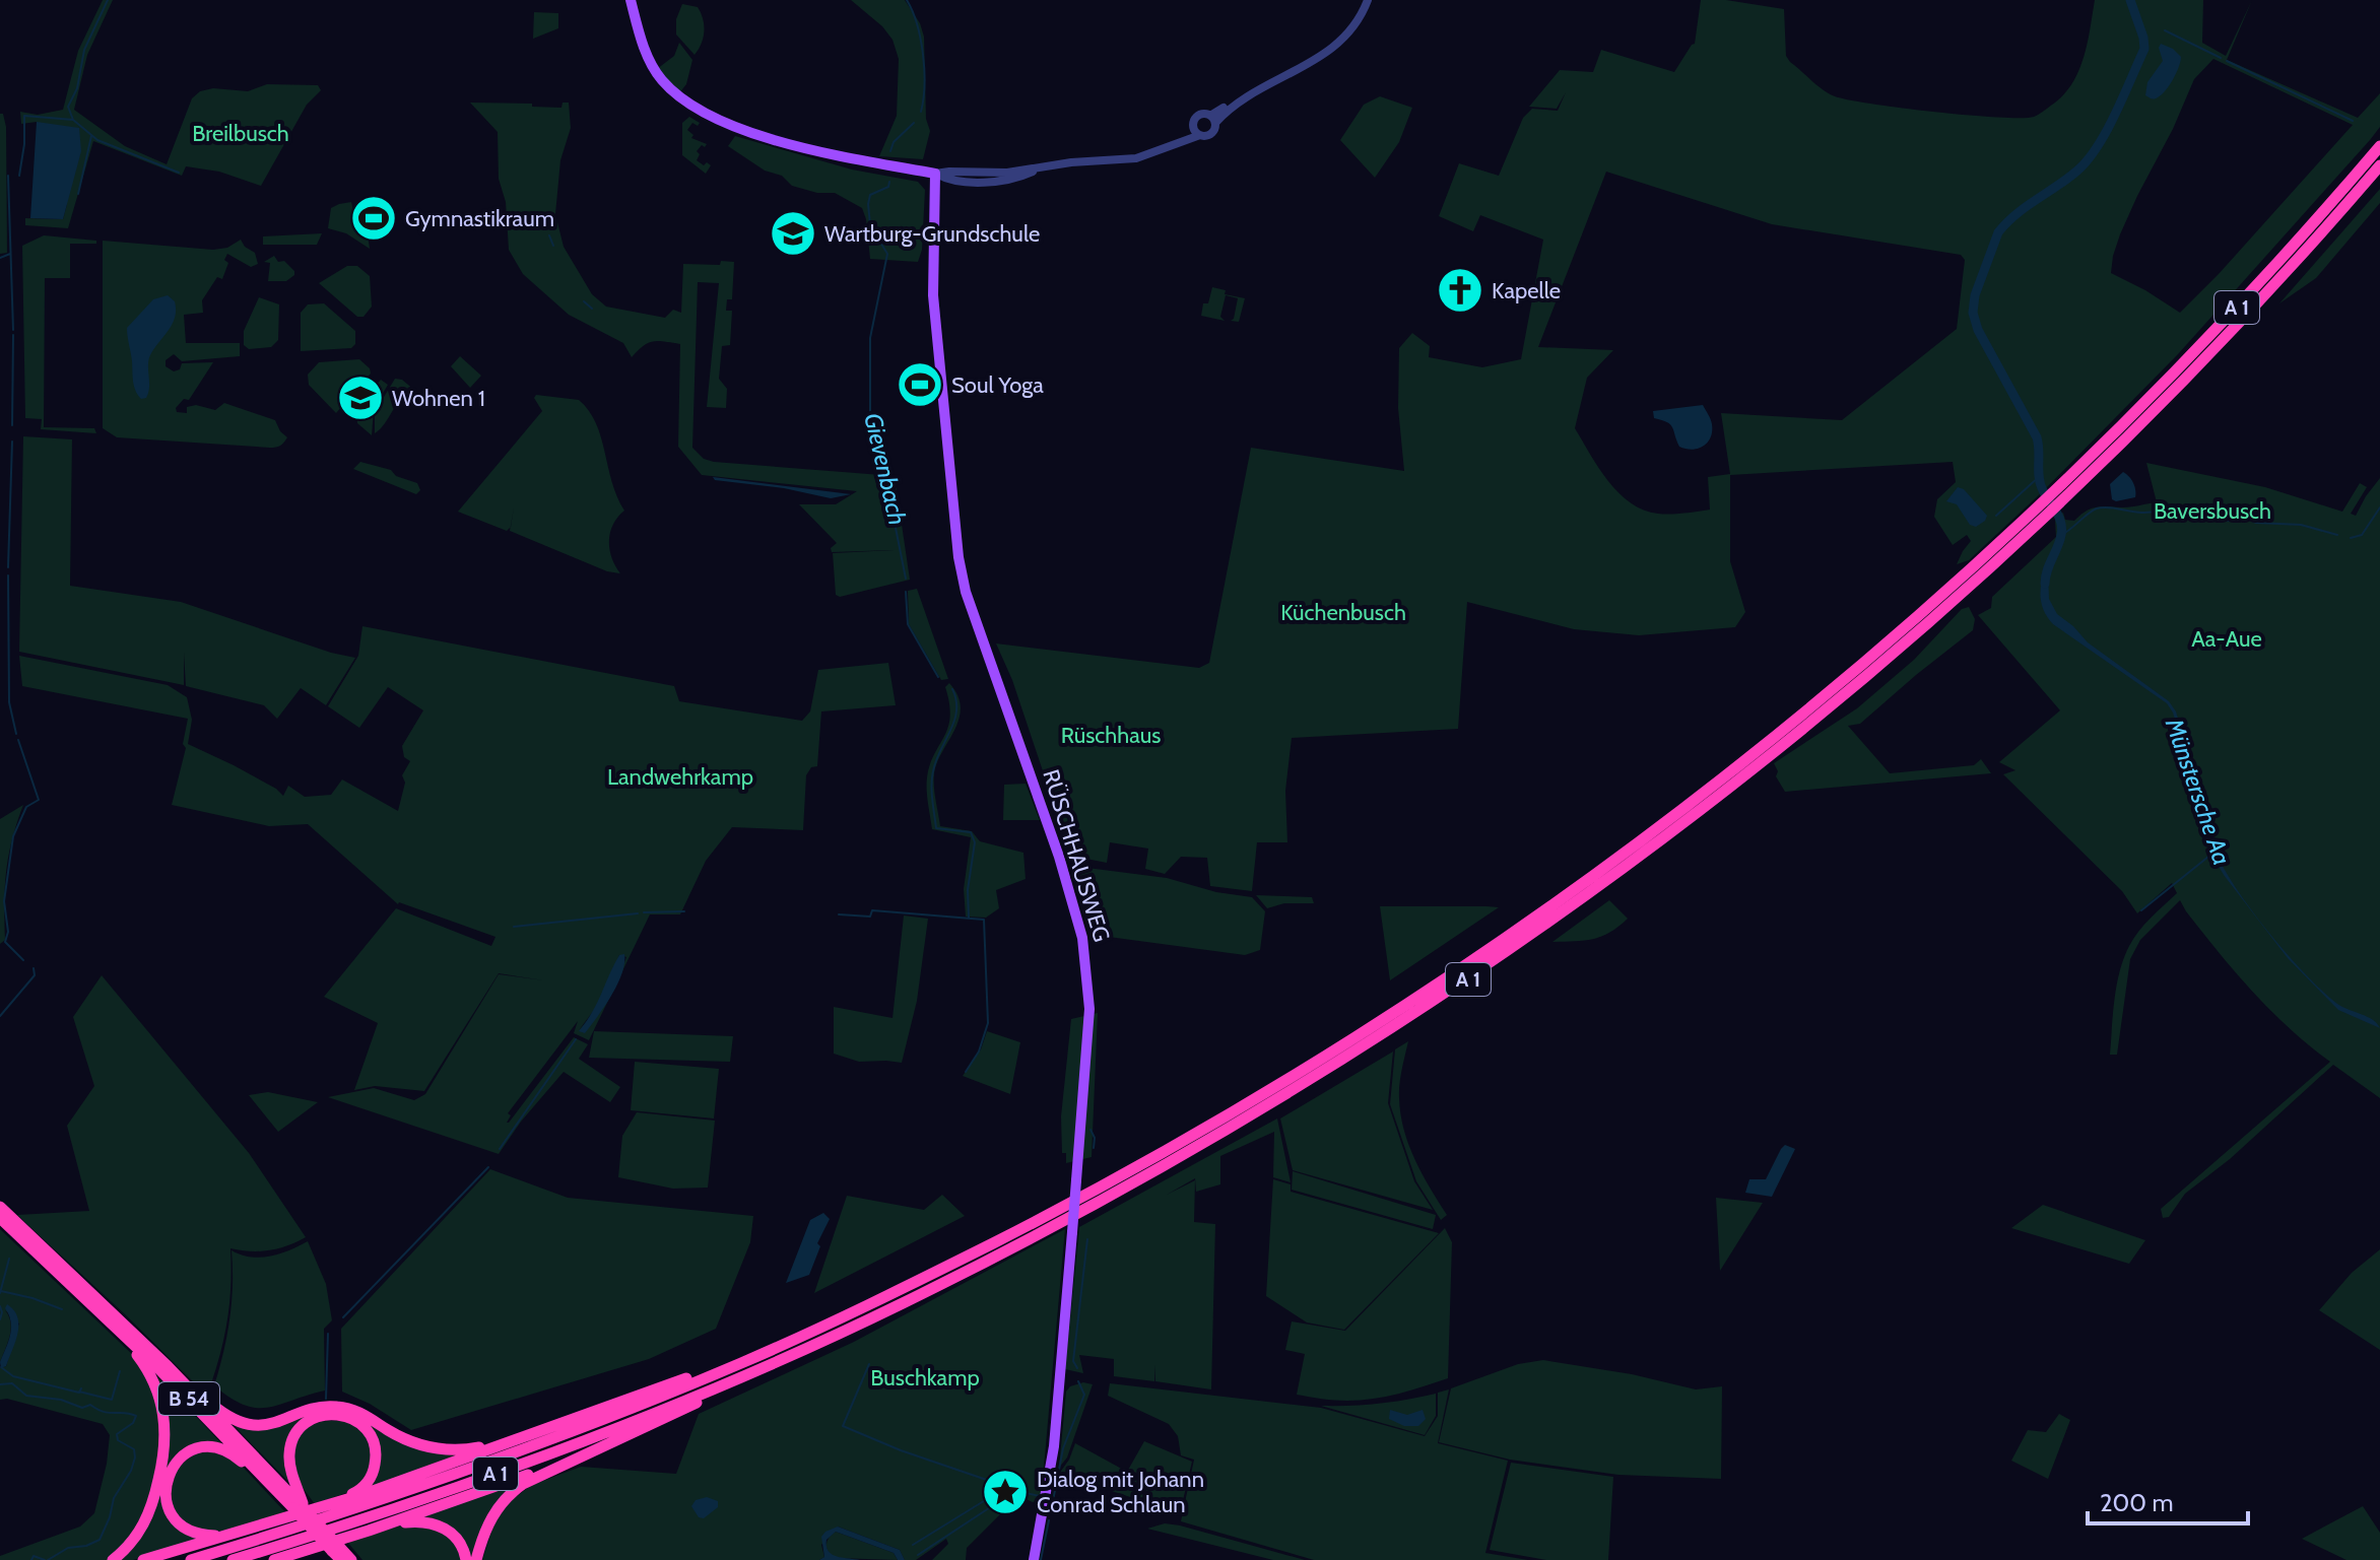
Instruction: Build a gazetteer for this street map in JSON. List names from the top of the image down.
{
  "streets": {
    "highway": ["A 1", "B 54"],
    "main road": ["RÜSCHHAUSWEG"]
  },
  "water": ["Gievenbach", "Münstersche Aa"],
  "parks": [
    "Breilbusch",
    "Baversbusch",
    "Küchenbusch",
    "Aa-Aue",
    "Rüschhaus",
    "Landwehrkamp",
    "Buschkamp"
  ],
  "places": {
    "sports": ["Gymnastikraum", "Soul Yoga"],
    "school or university": ["Wartburg-Grundschule", "Wohnen 1"],
    "church": ["Kapelle"],
    "place": ["Dialog mit Johann Conrad Schlaun"]
  },
  "scale_bar": "200 m"
}
